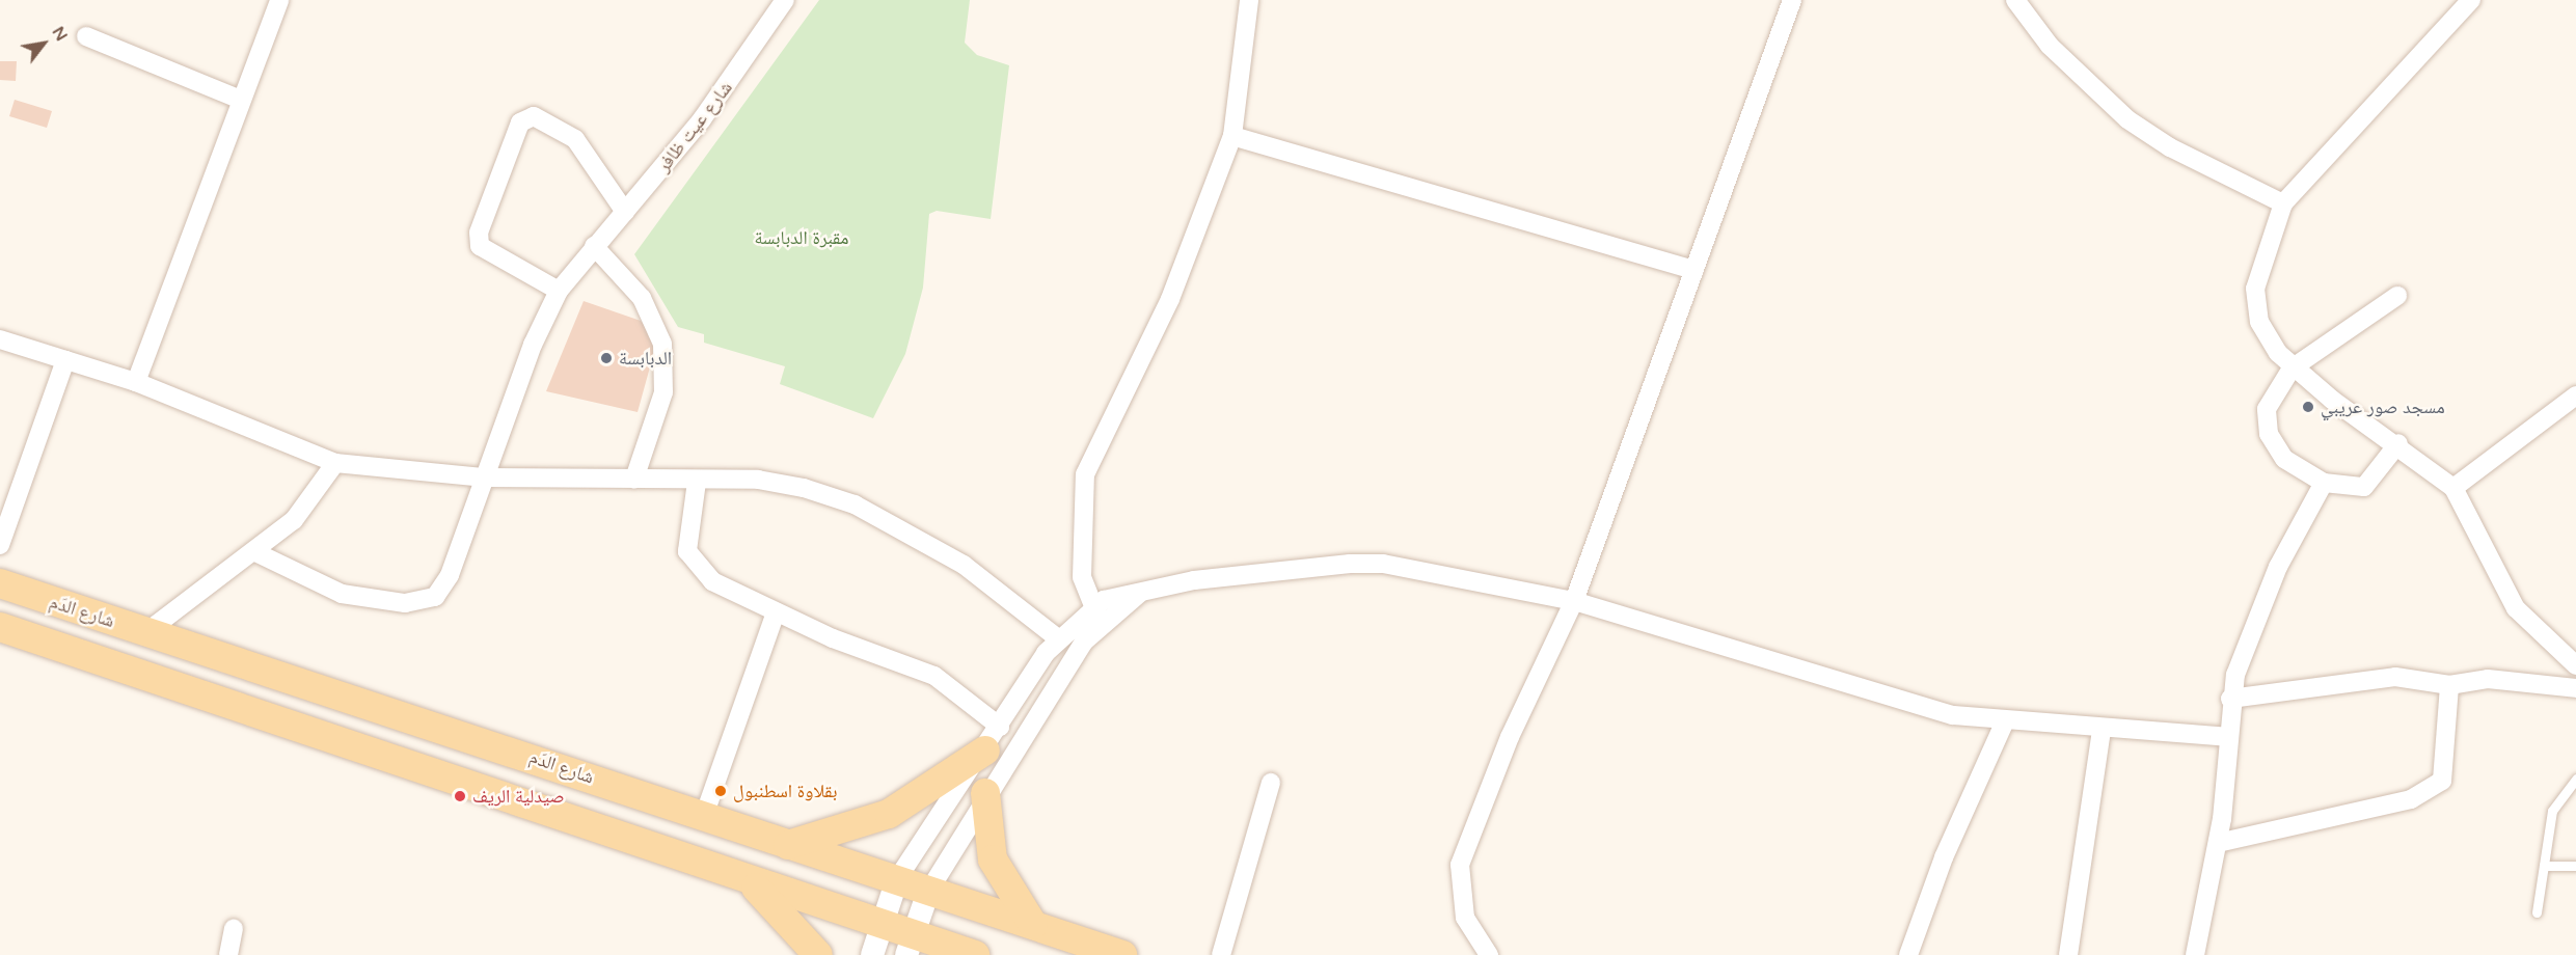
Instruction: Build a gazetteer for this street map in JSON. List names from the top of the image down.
{
  "streets": {
    "main road": ["شارع الدَم"],
    "street": ["شارع عيت ظافر"]
  },
  "parks": ["مقبرة الدبابسة"],
  "places": [
    "الدبابسة",
    "مسجد صور عريبي",
    "بقلاوة اسطنبول",
    "صيدلية الريف"
  ],
  "north": "top right"
}
